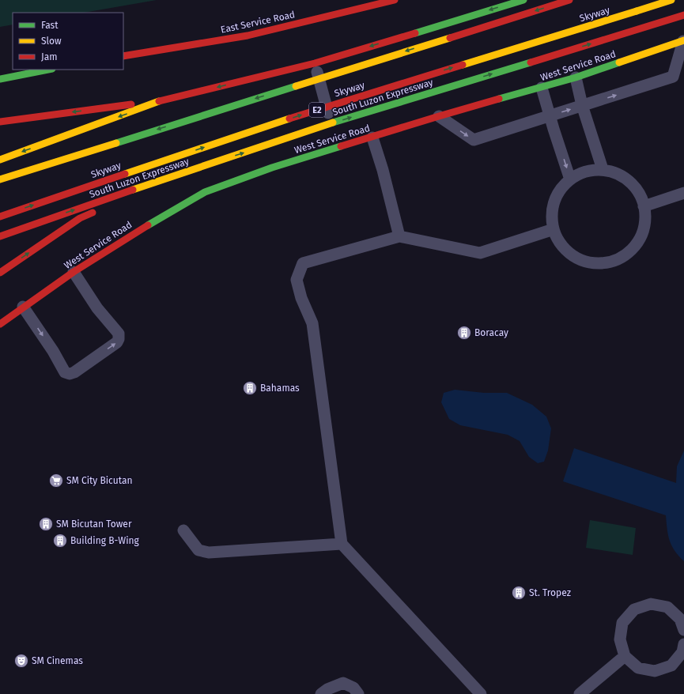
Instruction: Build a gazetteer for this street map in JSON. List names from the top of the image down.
{
  "streets": {
    "main road": [
      "Skyway",
      "East Service Road",
      "West Service Road",
      "South Luzon Expressway",
      "E2"
    ]
  },
  "places": {
    "building": [
      "Boracay",
      "Bahamas",
      "SM Bicutan Tower",
      "Building B-Wing",
      "St. Tropez"
    ],
    "supermarket": ["SM City Bicutan"],
    "theatre": ["SM Cinemas"]
  },
  "legend": ["Fast", "Slow", "Jam"]
}
